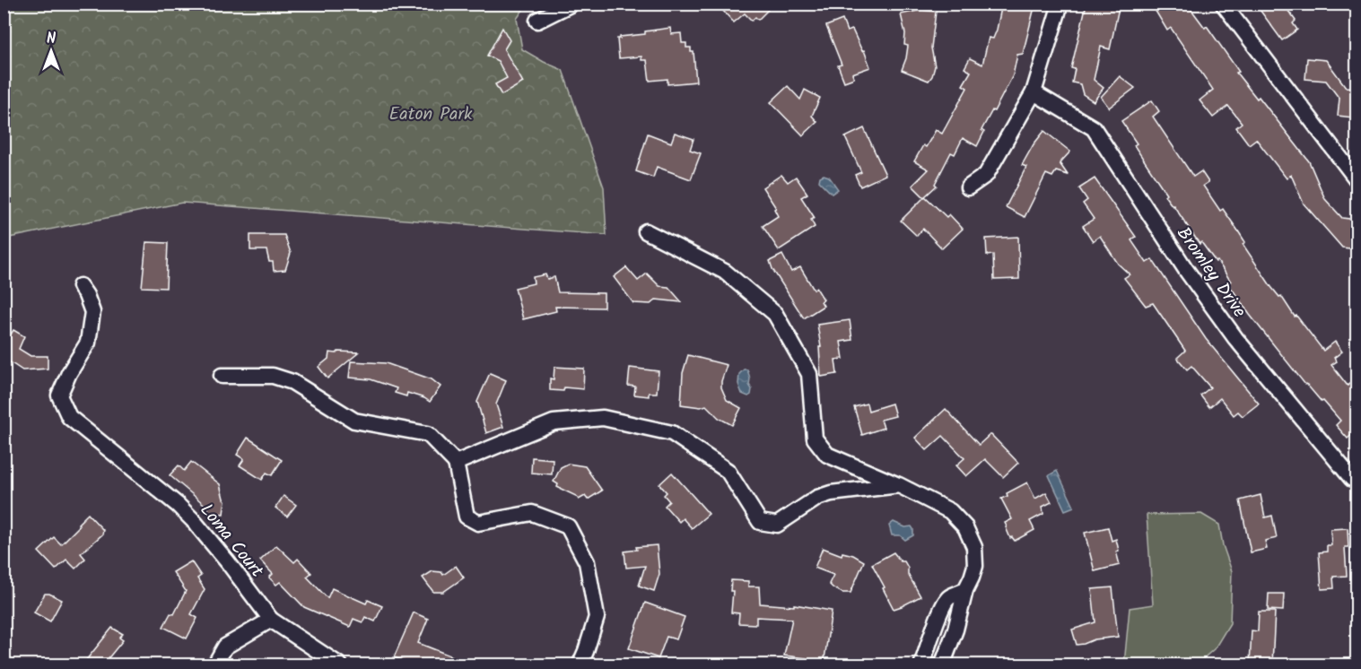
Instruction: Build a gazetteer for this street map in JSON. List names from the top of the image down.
{
  "streets": {
    "street": ["Bromley Drive", "Loma Court"]
  },
  "parks": ["Eaton Park"],
  "north": "top"
}
